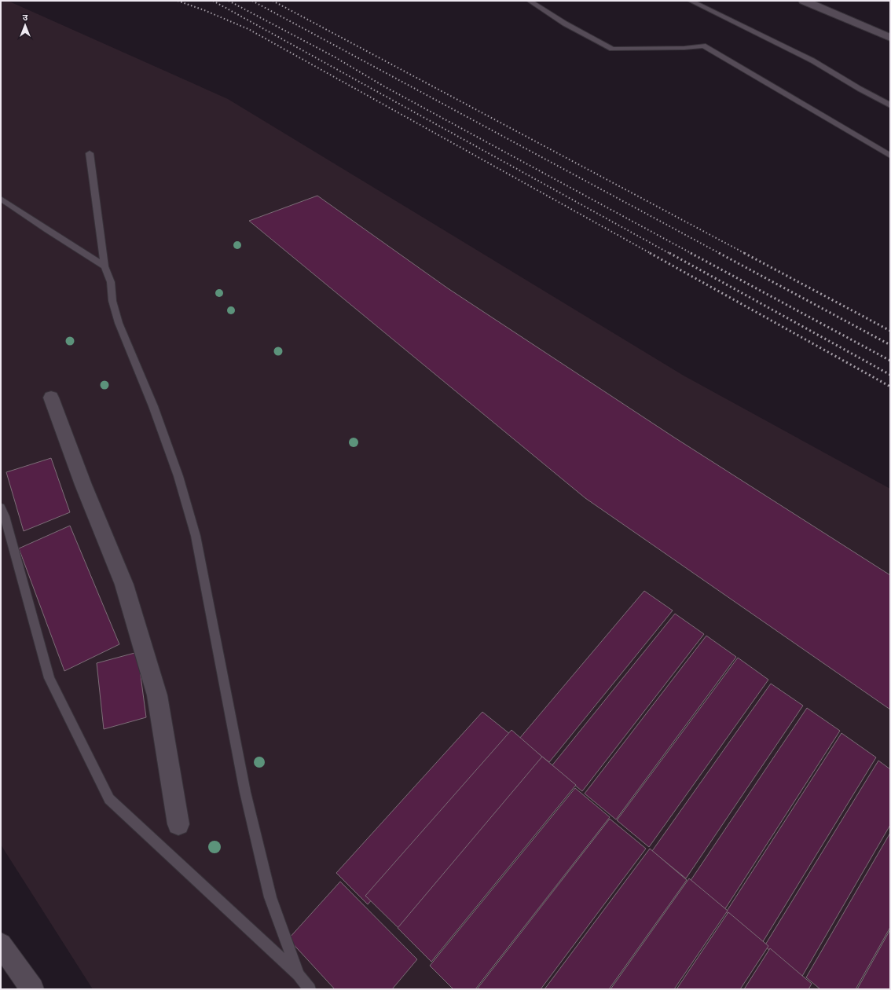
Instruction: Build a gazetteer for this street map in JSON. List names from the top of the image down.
{
  "north": "top"
}
